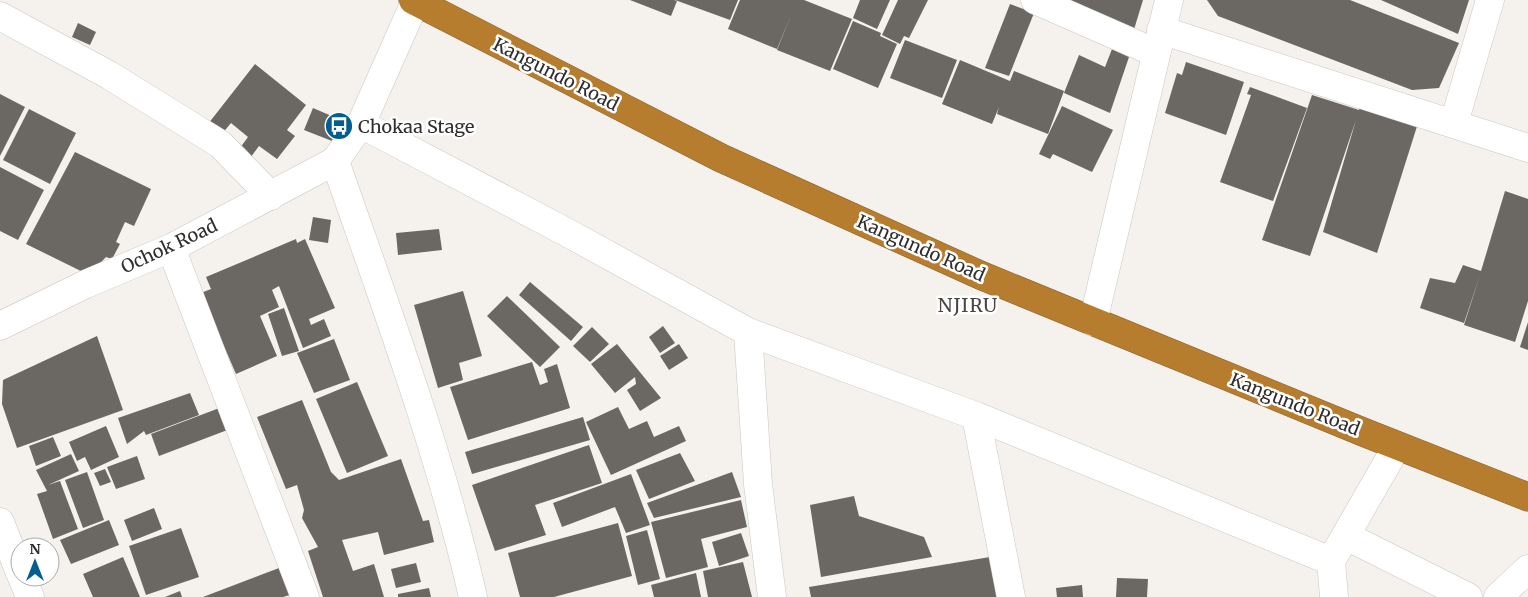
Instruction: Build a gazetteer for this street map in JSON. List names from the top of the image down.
{
  "streets": {
    "highway": ["Kangundo Road"],
    "street": ["Ochok Road"]
  },
  "districts": ["NJIRU"],
  "places": {
    "bus stop": ["Chokaa Stage"]
  },
  "north": "top"
}
